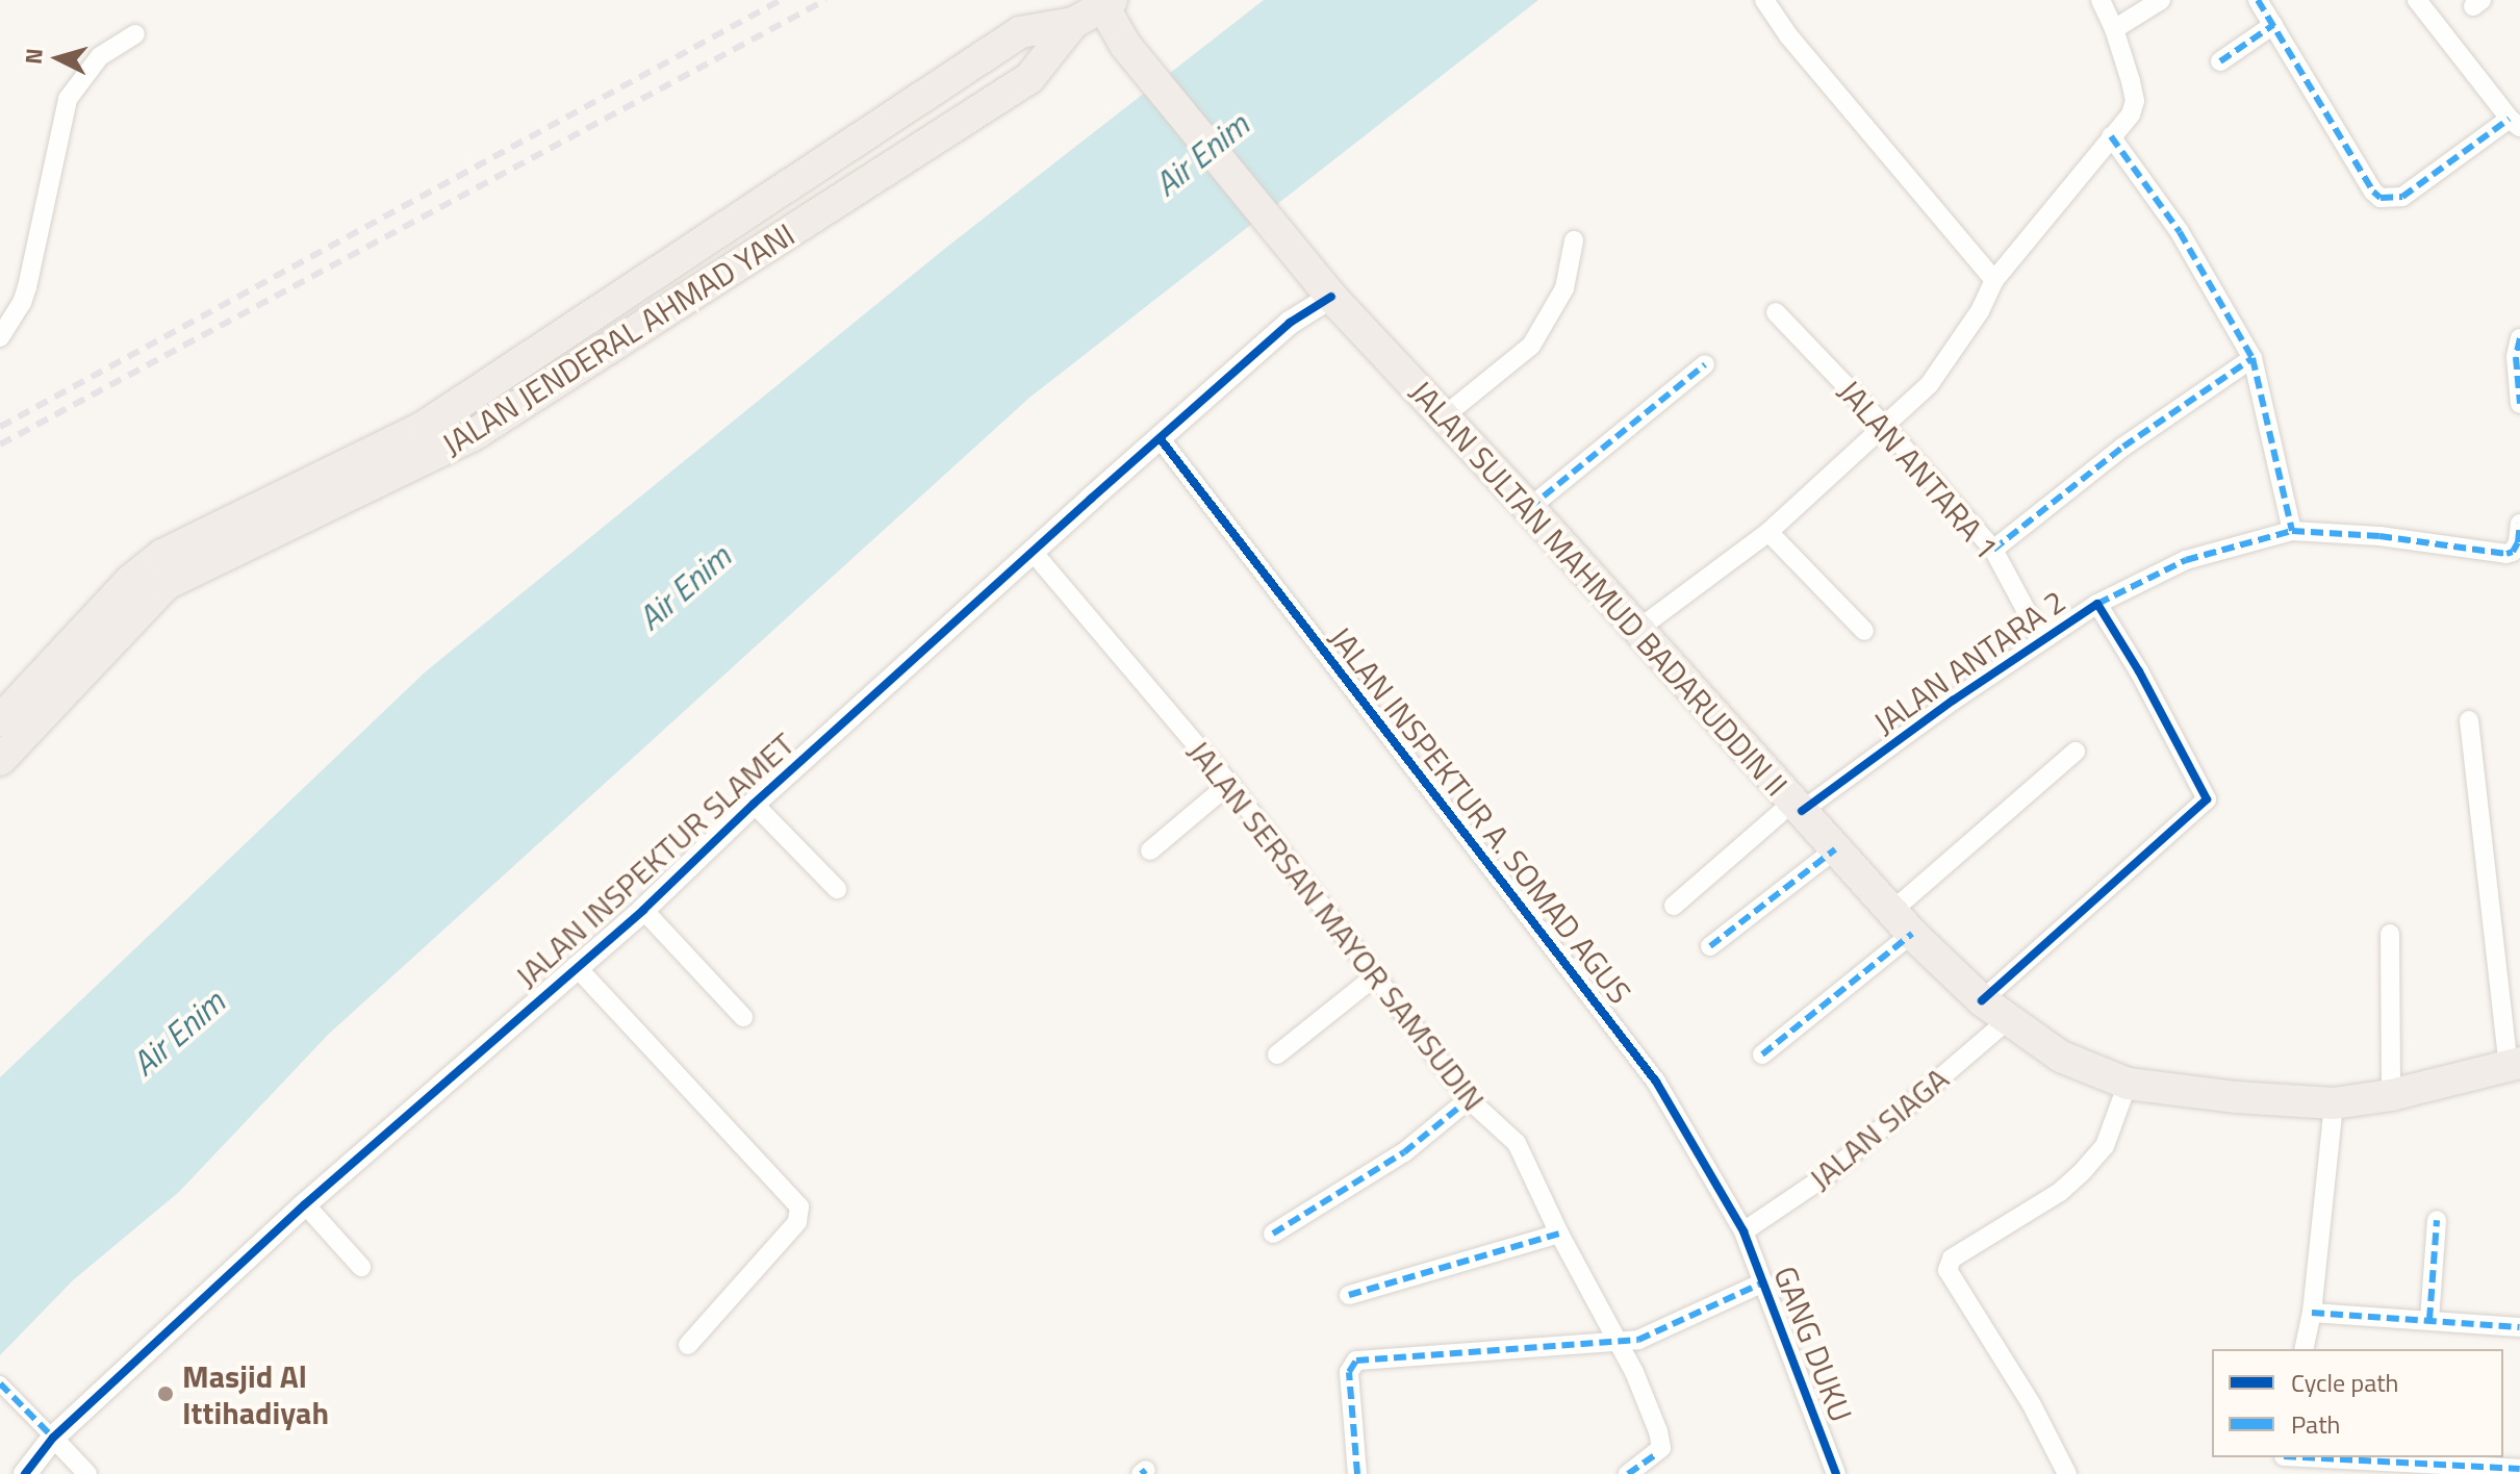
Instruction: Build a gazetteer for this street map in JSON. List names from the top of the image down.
{
  "streets": {
    "highway": ["JALAN JENDERAL AHMAD YANI", "JALAN SULTAN MAHMUD BADARUDDIN II"],
    "street": [
      "JALAN ANTARA 1",
      "JALAN ANTARA 2",
      "JALAN INSPEKTUR A. SOMAD AGUS",
      "JALAN INSPEKTUR SLAMET",
      "JALAN SERSAN MAYOR SAMSUDIN",
      "JALAN SIAGA",
      "GANG DUKU"
    ]
  },
  "crossings": [
    ["JALAN ANTARA 1", "JALAN ANTARA 2"],
    ["JALAN SULTAN MAHMUD BADARUDDIN II", "JALAN ANTARA 2"],
    ["JALAN SULTAN MAHMUD BADARUDDIN II", "JALAN INSPEKTUR SLAMET"],
    ["JALAN SULTAN MAHMUD BADARUDDIN II", "JALAN SIAGA"],
    ["JALAN INSPEKTUR A. SOMAD AGUS", "JALAN INSPEKTUR SLAMET"],
    ["JALAN INSPEKTUR A. SOMAD AGUS", "JALAN SIAGA"],
    ["JALAN INSPEKTUR A. SOMAD AGUS", "GANG DUKU"],
    ["JALAN INSPEKTUR SLAMET", "JALAN SERSAN MAYOR SAMSUDIN"],
    ["JALAN SIAGA", "GANG DUKU"]
  ],
  "water": ["Air Enim"],
  "places": ["Masjid Al Ittihadiyah"],
  "legend": ["Cycle path", "Path"],
  "north": "left"
}
